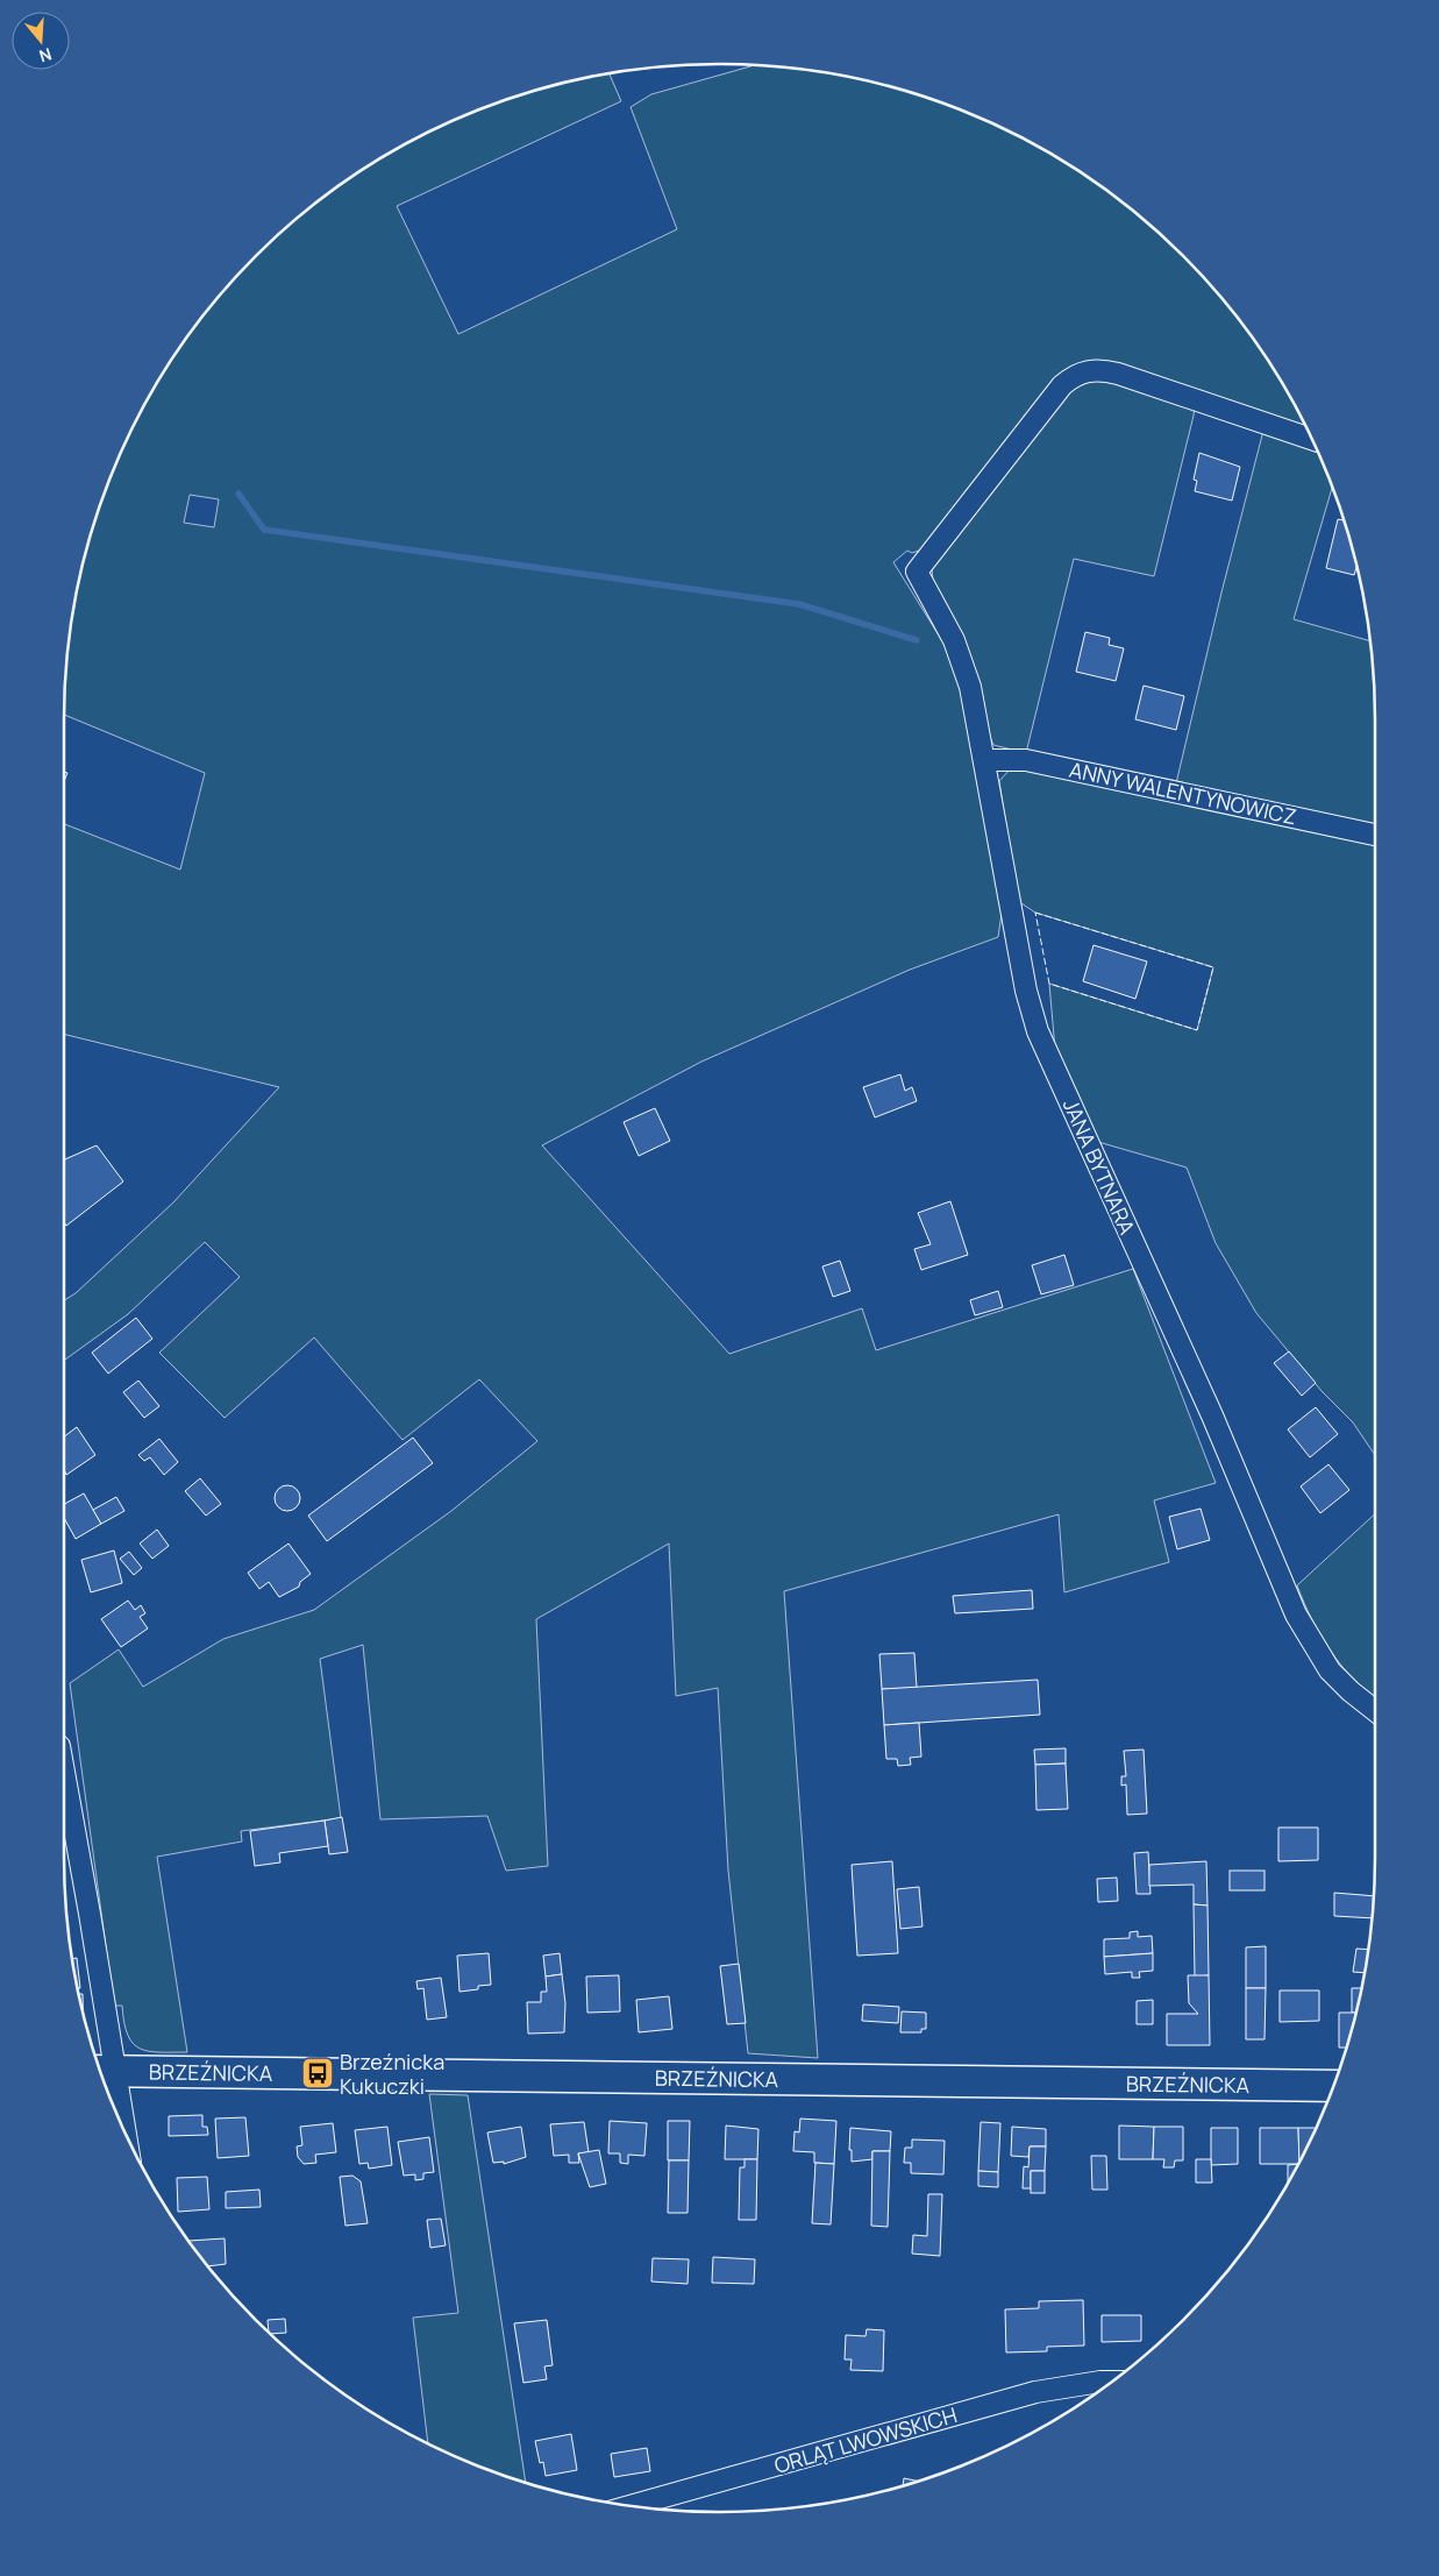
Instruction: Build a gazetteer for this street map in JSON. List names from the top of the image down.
{
  "streets": {
    "main road": ["BRZEŹNICKA"],
    "street": ["ANNY WALENTYNOWICZ", "JANA BYTNARA", "ORLĄT LWOWSKICH"]
  },
  "crossings": [
    ["ANNY WALENTYNOWICZ", "JANA BYTNARA"]
  ],
  "places": {
    "bus stop": ["Brzeźnicka Kukuczki"]
  },
  "north": "bottom"
}
